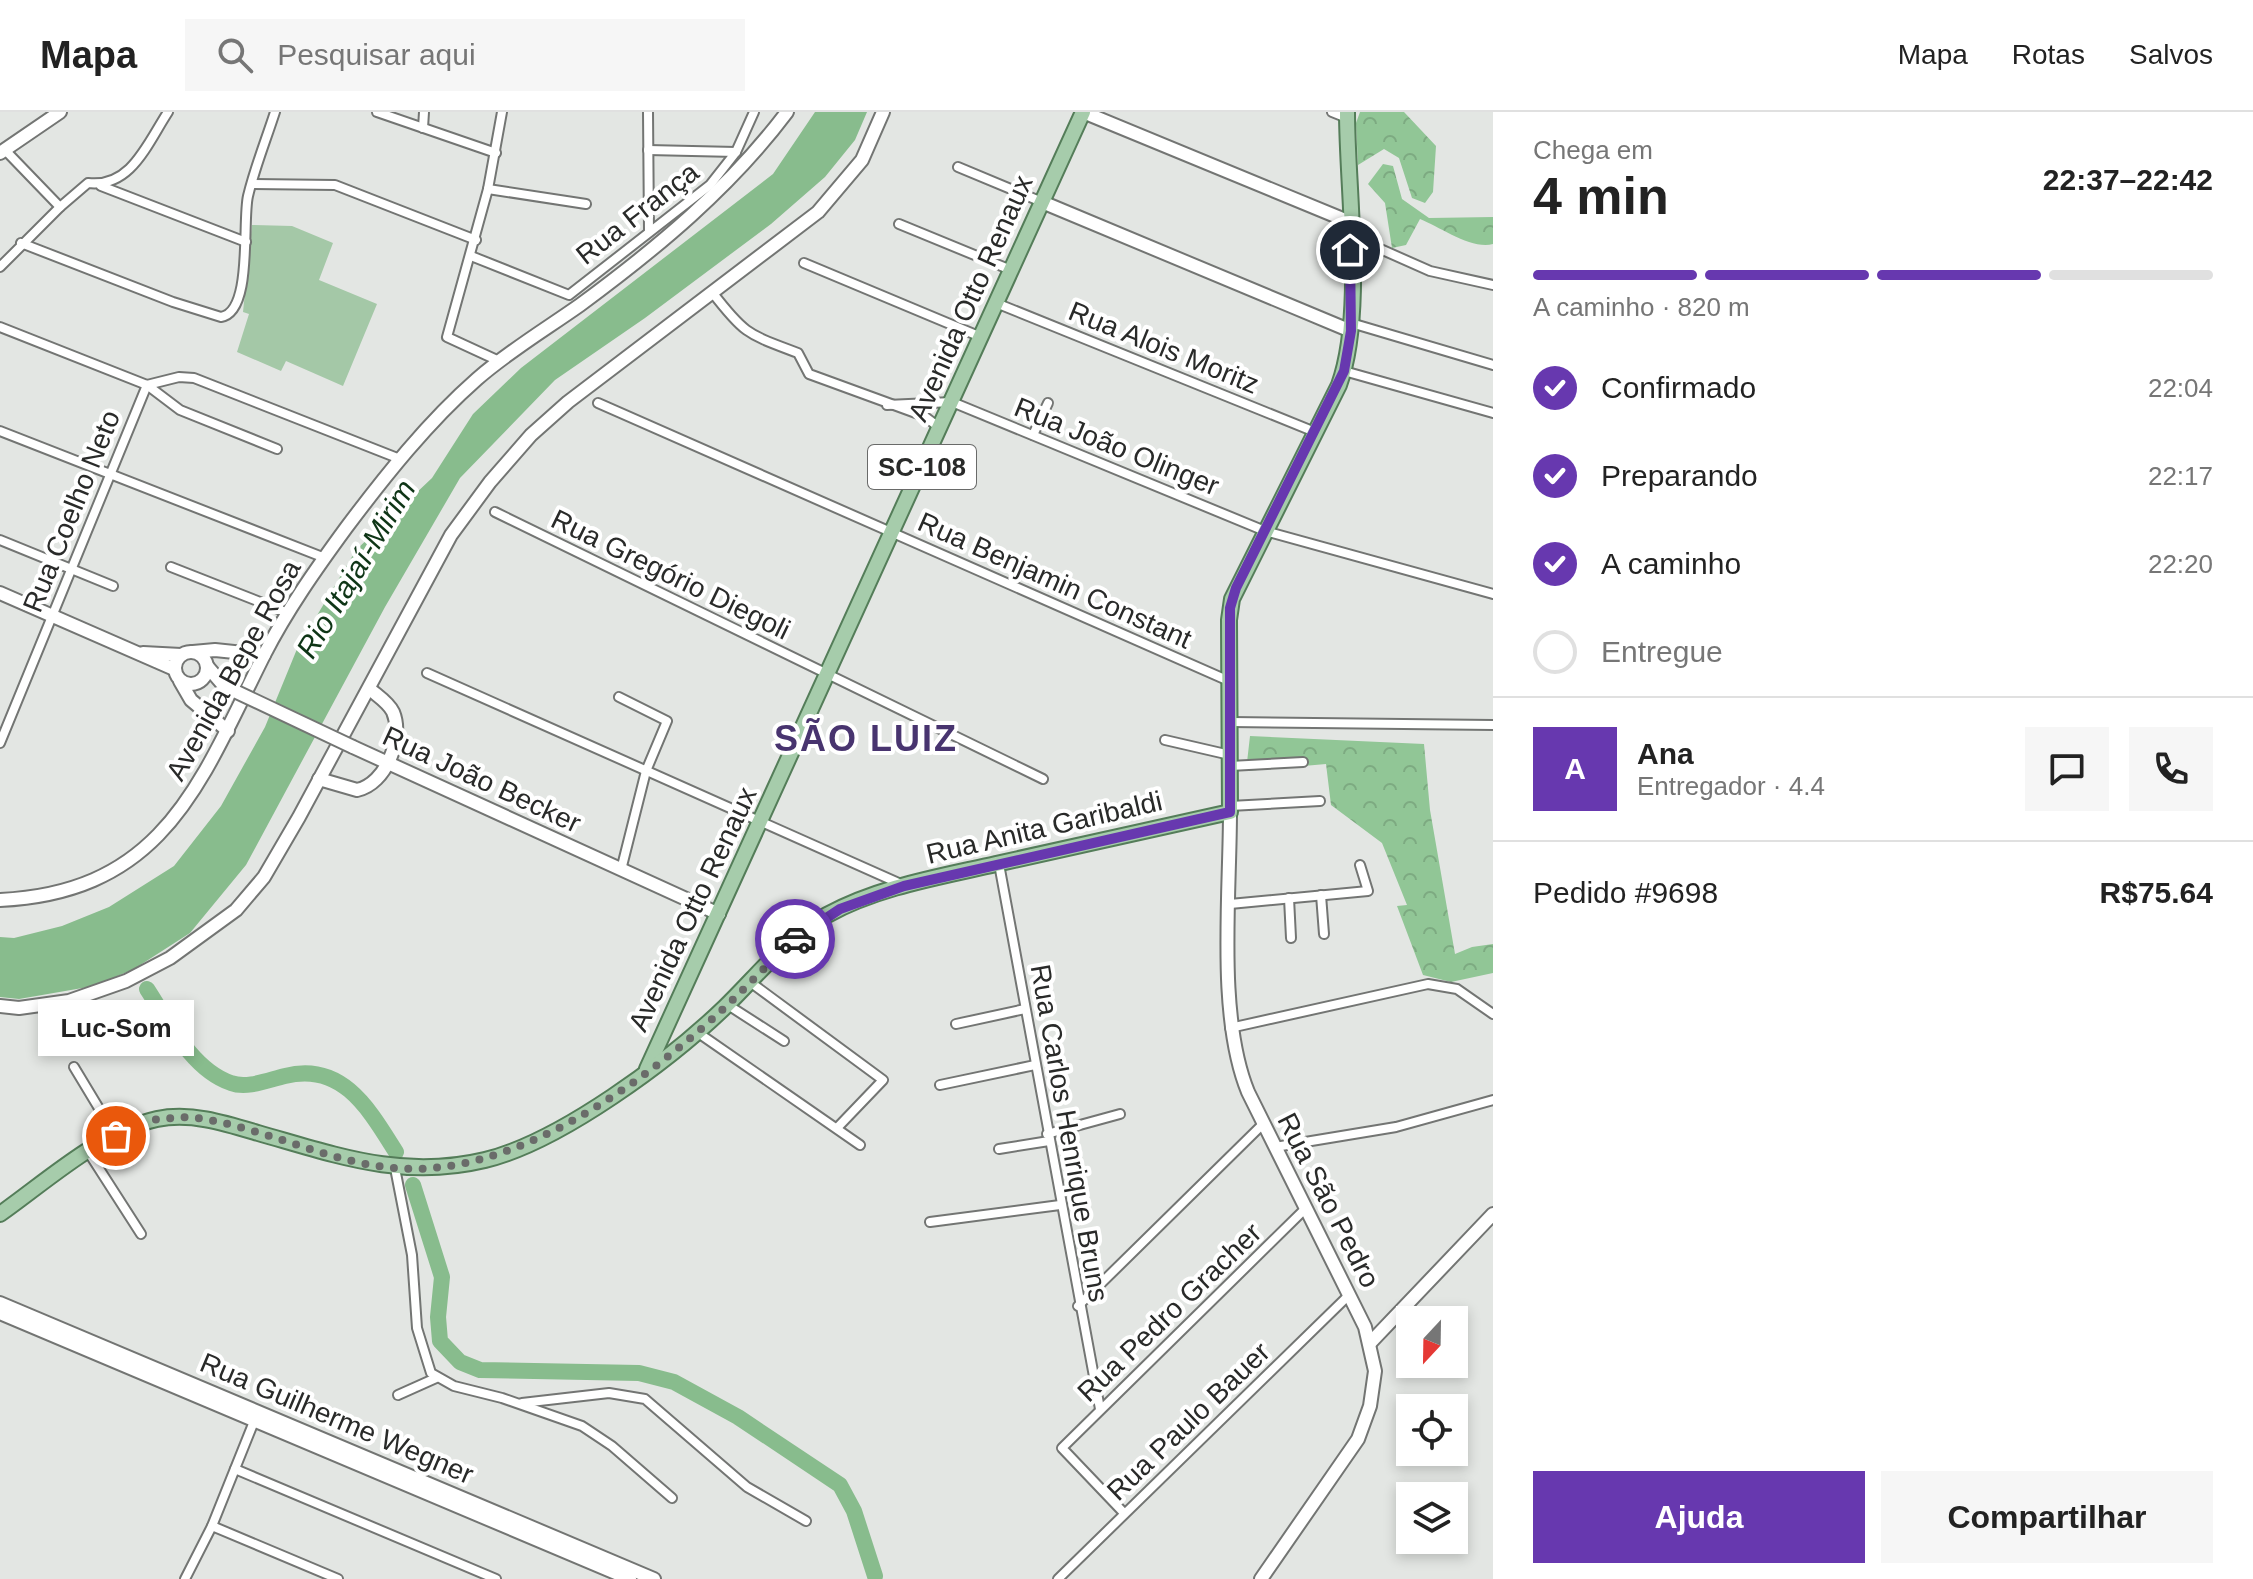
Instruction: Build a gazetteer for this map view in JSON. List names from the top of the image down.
{
  "streets": {
    "main road": [
      "Avenida Otto Renaux",
      "SC-108",
      "Avenida Bepe Rosa",
      "Rua João Becker",
      "Rua Anita Garibaldi",
      "Rua São Pedro",
      "Rua Guilherme Wegner"
    ],
    "street": [
      "Rua França",
      "Rua Alois Moritz",
      "Rua João Olinger",
      "Rua Coelho Neto",
      "Rua Gregório Diegoli",
      "Rua Benjamin Constant",
      "Rua Carlos Henrique Bruns",
      "Rua Pedro Gracher",
      "Rua Paulo Bauer"
    ]
  },
  "crossings": [
    ["Avenida Otto Renaux", "Rua Alois Moritz"],
    ["Avenida Otto Renaux", "Rua João Olinger"],
    ["Avenida Otto Renaux", "Rua Gregório Diegoli"],
    ["Avenida Otto Renaux", "Rua Benjamin Constant"],
    ["Avenida Otto Renaux", "Rua João Becker"],
    ["Avenida Otto Renaux", "Rua Anita Garibaldi"],
    ["Rua Anita Garibaldi", "Rua Carlos Henrique Bruns"],
    ["Rua Anita Garibaldi", "Rua São Pedro"],
    ["Rua Carlos Henrique Bruns", "Rua Pedro Gracher"],
    ["Rua São Pedro", "Rua Pedro Gracher"],
    ["Rua São Pedro", "Rua Paulo Bauer"],
    ["Rua Pedro Gracher", "Rua Paulo Bauer"]
  ],
  "districts": ["SÃO LUIZ"],
  "water": ["Rio Itajaí-Mirim"],
  "places": ["Luc-Som"],
  "north": "bottom",
  "page": {
    "header": "Mapa",
    "search": "Pesquisar aqui",
    "nav": ["Mapa", "Rotas", "Salvos"],
    "heading": ["4 min", "Chega em", "22:37–22:42"],
    "panel": [
      "Ana",
      "Entregador · 4.4",
      "Pedido #9698",
      "R$75.64"
    ],
    "bar": "A caminho · 820 m",
    "list": [
      ["Confirmado", "22:04"],
      ["Preparando", "22:17"],
      ["A caminho", "22:20"],
      "Entregue"
    ],
    "round": "A",
    "bubble": "Luc-Som",
    "buttons": ["Ajuda", "Compartilhar"]
  }
}
